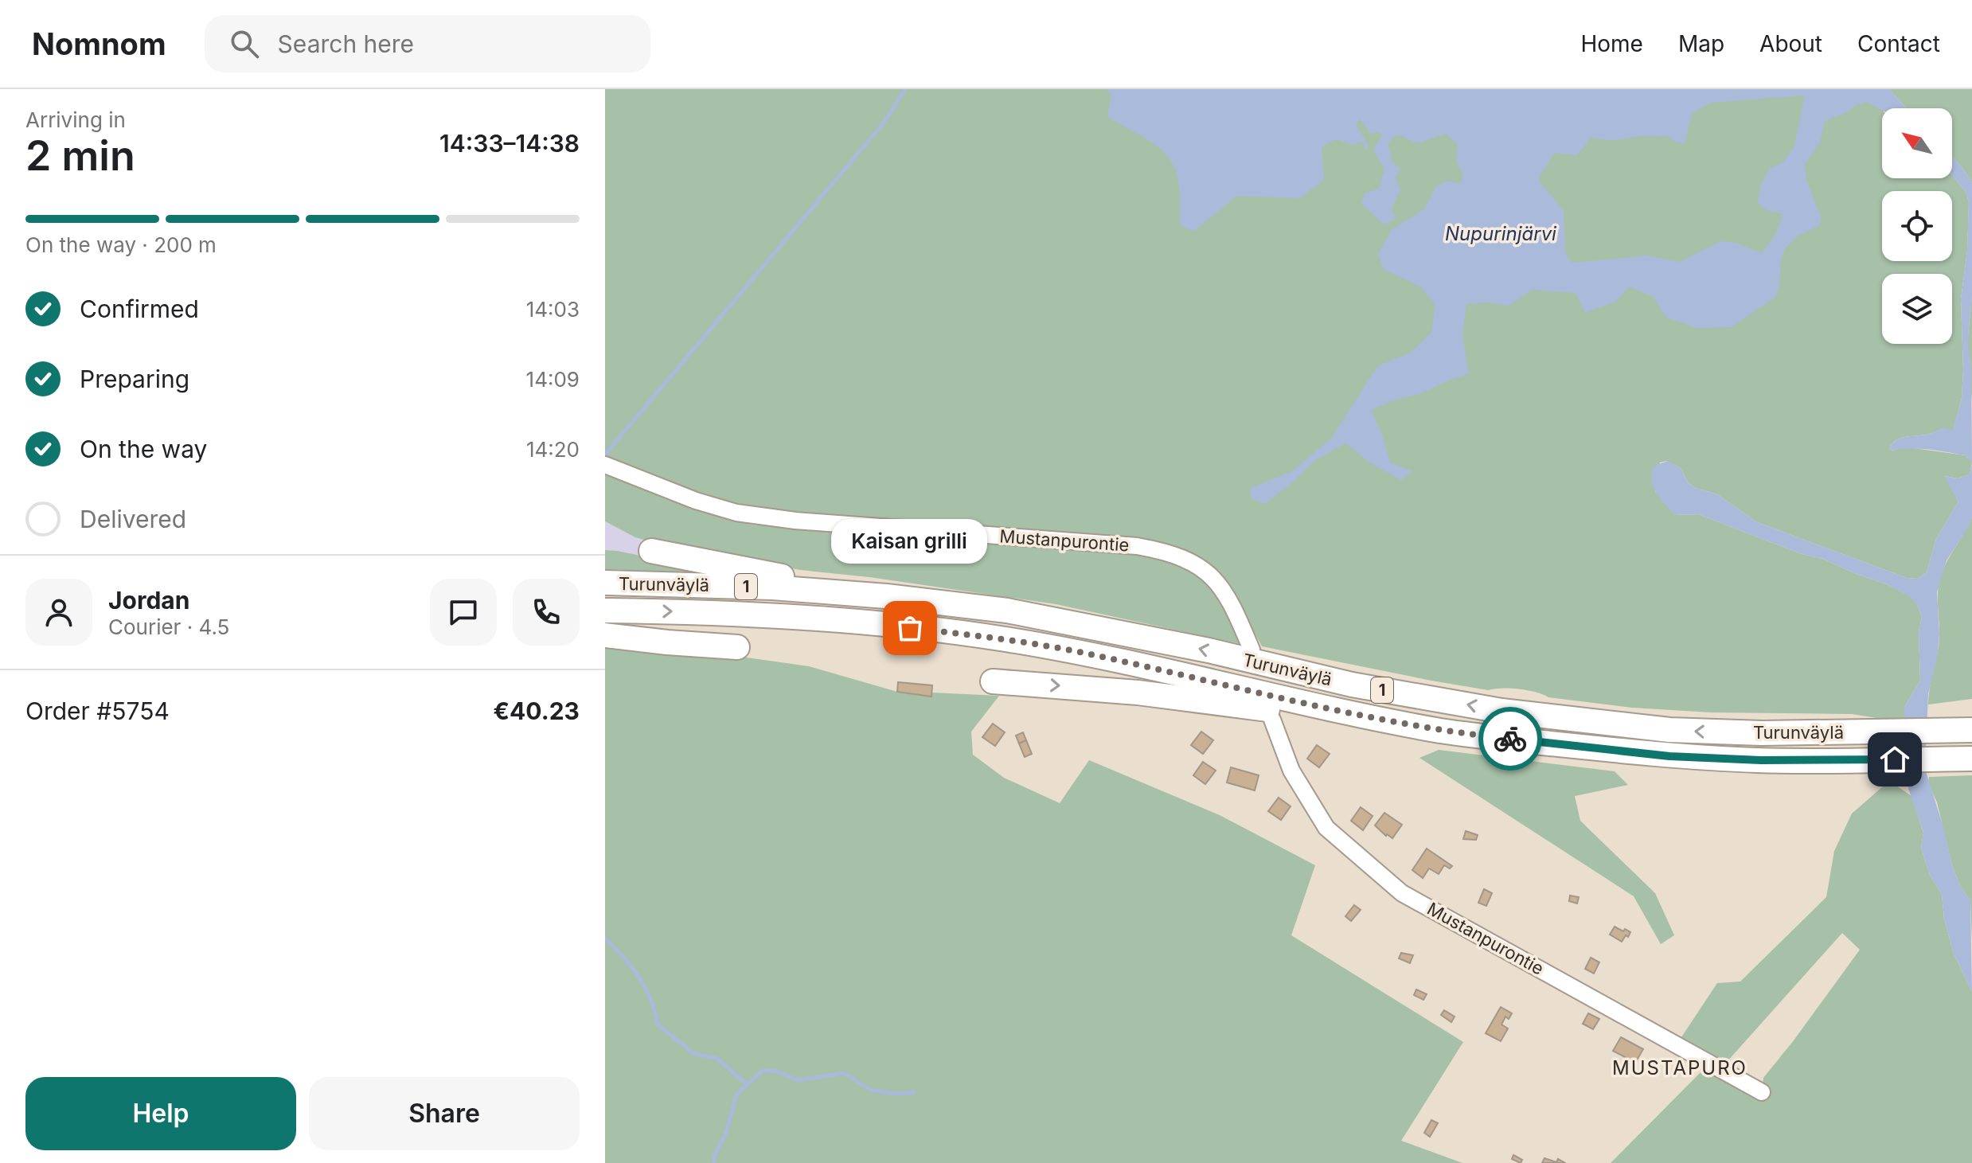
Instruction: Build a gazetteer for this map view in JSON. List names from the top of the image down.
{
  "streets": {
    "highway": ["Turunväylä", "1"],
    "street": ["Mustanpurontie"]
  },
  "districts": ["MUSTAPURO"],
  "water": ["Nupurinjärvi"],
  "places": ["Kaisan grilli"],
  "north": "top left",
  "page": {
    "header": "Nomnom",
    "search": "Search here",
    "nav": [
      "Home",
      "Map",
      "About",
      "Contact"
    ],
    "heading": ["2 min", "Arriving in", "14:33–14:38"],
    "panel": [
      "Jordan",
      "Courier · 4.5",
      "Order #5754",
      "€40.23"
    ],
    "bar": "On the way · 200 m",
    "list": [
      ["Confirmed", "14:03"],
      ["Preparing", "14:09"],
      ["On the way", "14:20"],
      "Delivered"
    ],
    "bubble": "Kaisan grilli",
    "buttons": ["Help", "Share"]
  }
}
